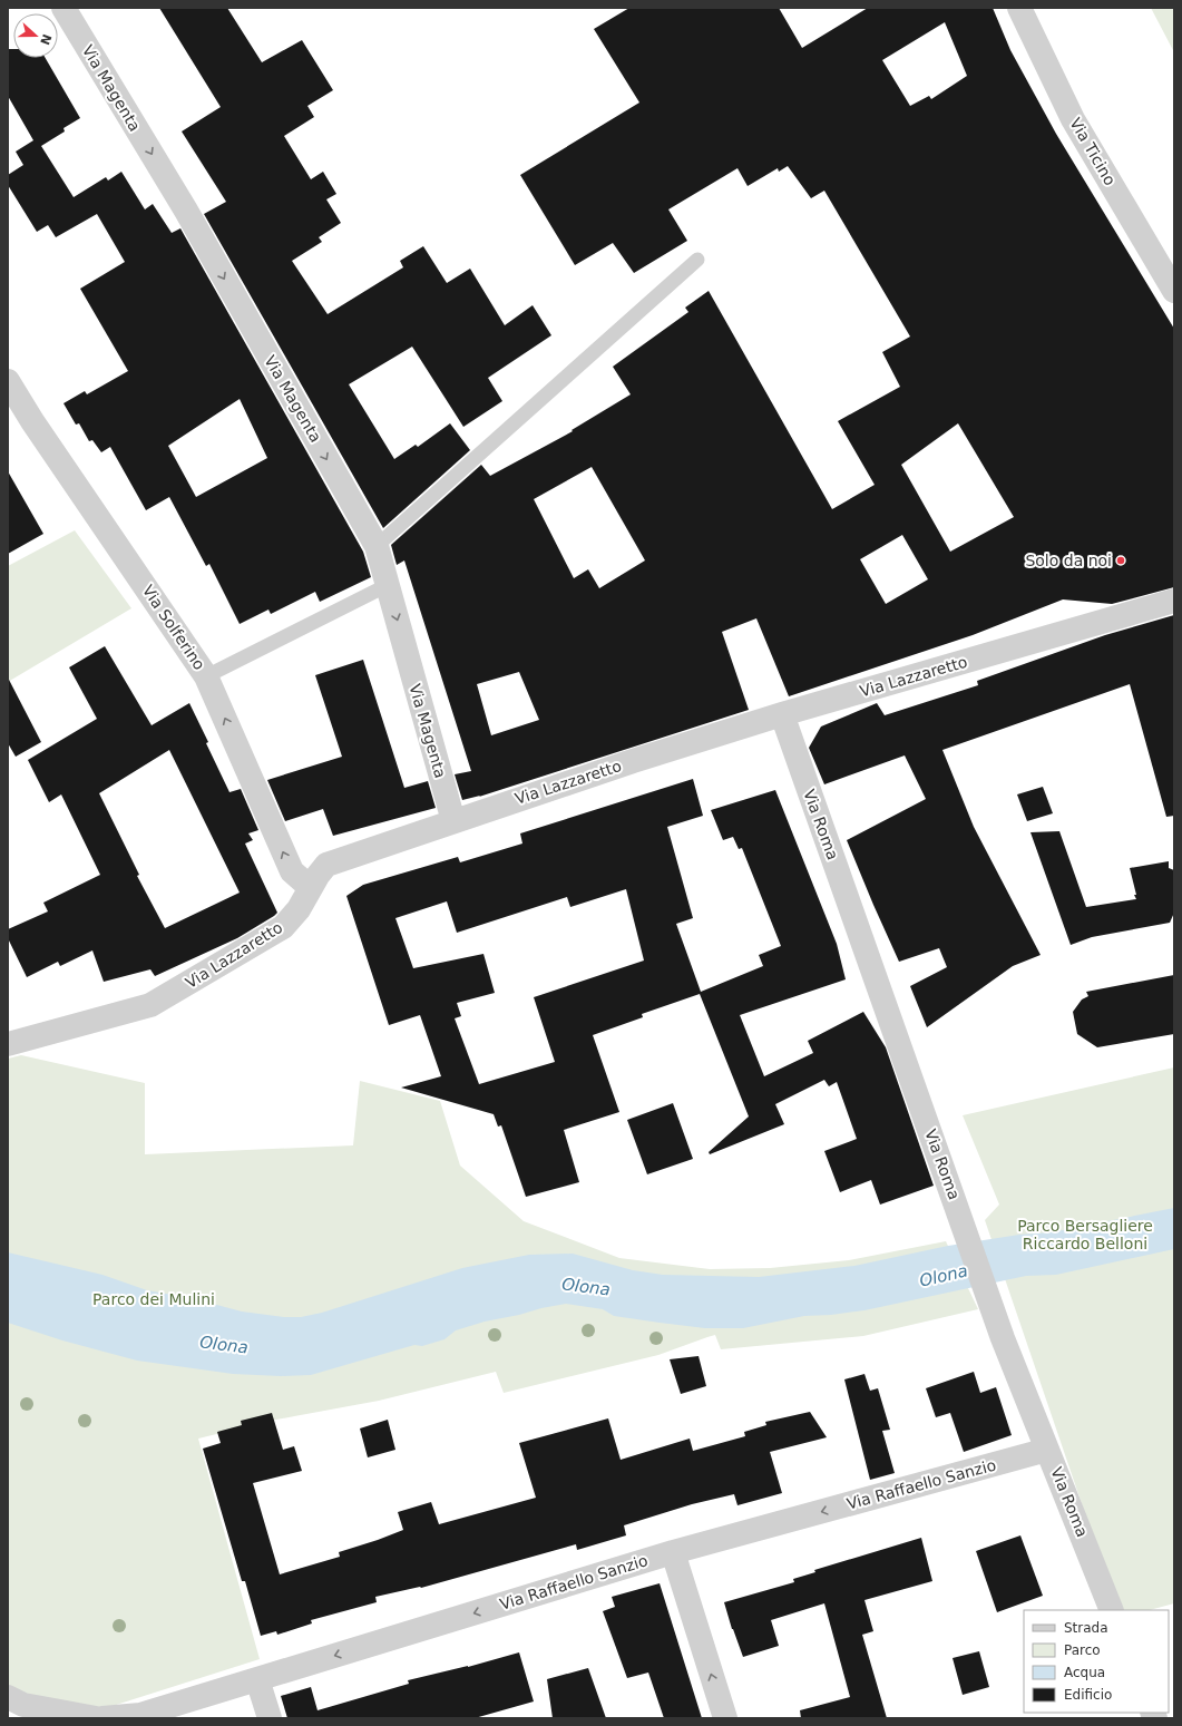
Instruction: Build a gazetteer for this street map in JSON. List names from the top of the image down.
{
  "streets": {
    "street": [
      "Via Magenta",
      "Via Ticino",
      "Via Solferino",
      "Via Lazzaretto",
      "Via Roma",
      "Via Raffaello Sanzio"
    ]
  },
  "crossings": [
    ["Via Magenta", "Via Lazzaretto"],
    ["Via Solferino", "Via Lazzaretto"],
    ["Via Lazzaretto", "Via Roma"],
    ["Via Roma", "Via Raffaello Sanzio"]
  ],
  "one_way": ["Via Magenta", "Via Solferino", "Via Raffaello Sanzio"],
  "water": ["Olona"],
  "parks": ["Parco Bersagliere Riccardo Belloni", "Parco dei Mulini"],
  "places": ["Solo da noi"],
  "legend": [
    "Strada",
    "Parco",
    "Acqua",
    "Edificio"
  ],
  "north": "right"
}
